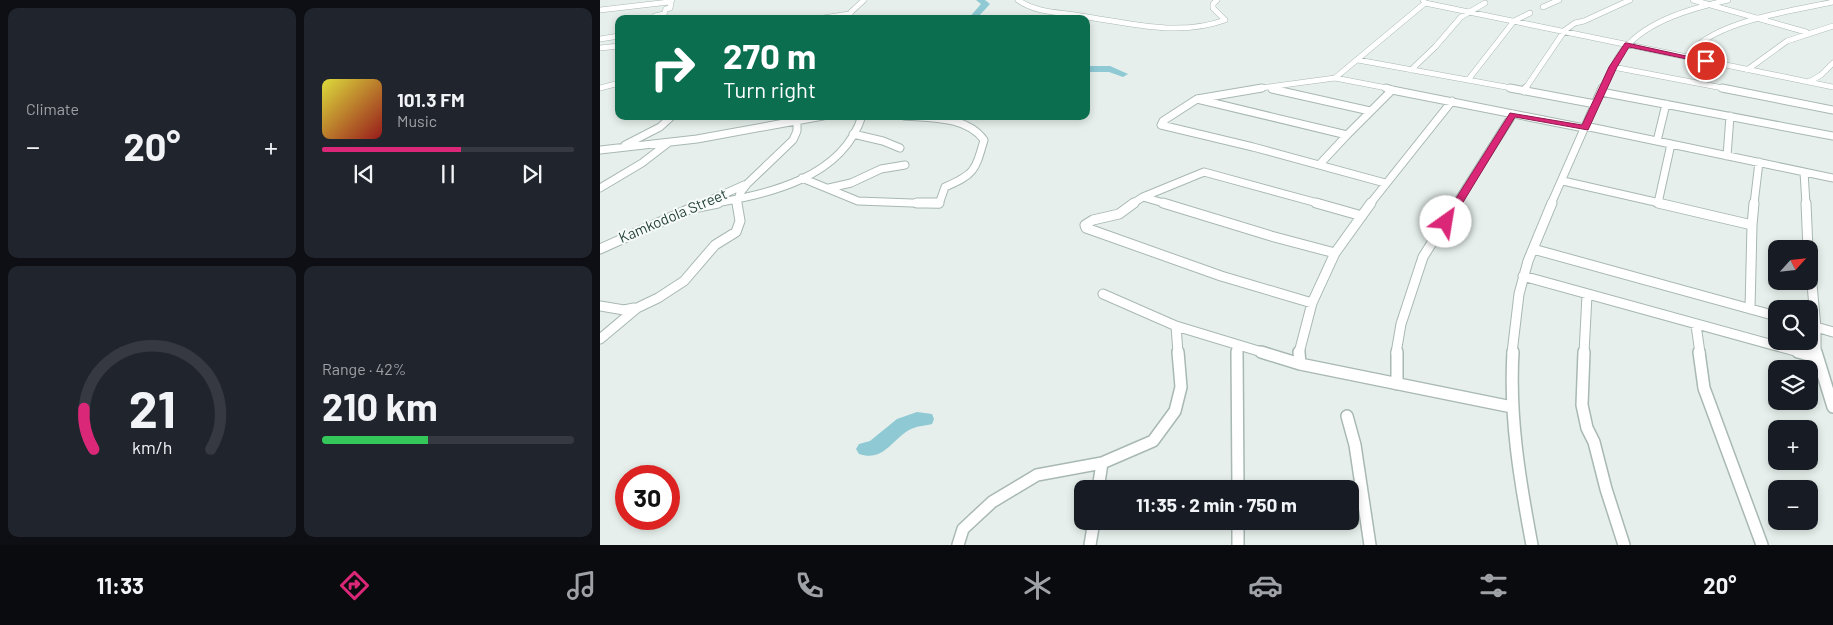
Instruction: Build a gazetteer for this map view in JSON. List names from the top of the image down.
{
  "streets": {
    "street": ["Kamkodola Street"]
  },
  "north": "top right",
  "page": {
    "tile": [
      "Climate",
      ["Range · 42%", "210 km"]
    ],
    "turn": ["270 m", "Turn right"],
    "song": ["101.3 FM", "Music"],
    "heat": ["−", "20°", "+"],
    "map_buttons": ["+", "−"],
    "limit": "30",
    "trip": "11:35 · 2 min · 750 m",
    "tabs": ["11:33", "20°"],
    "gauge": ["21", "km/h"]
  }
}
